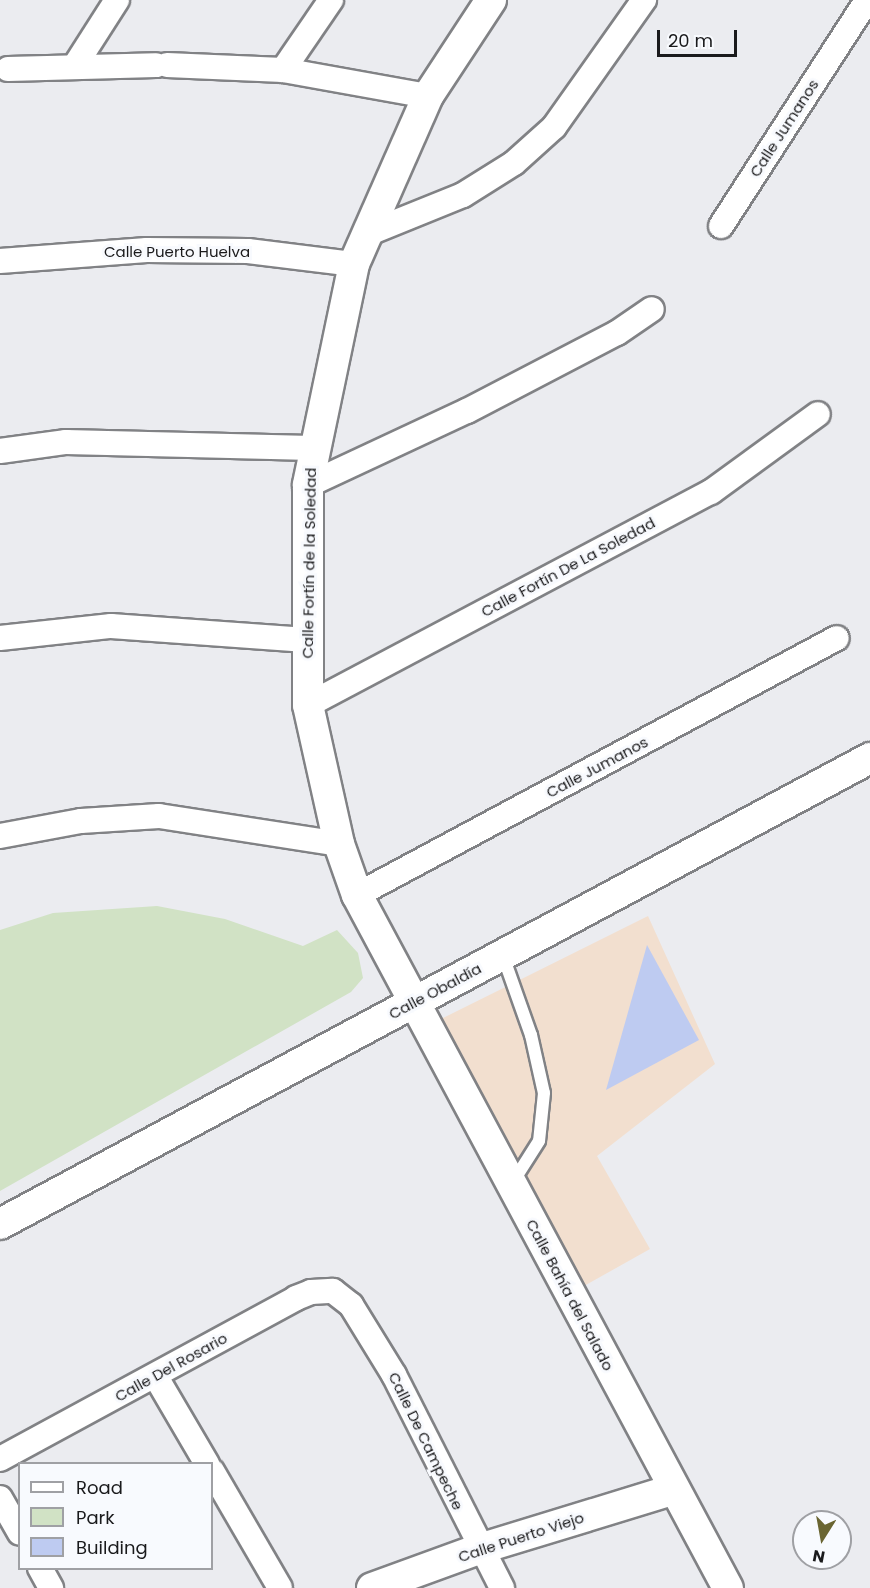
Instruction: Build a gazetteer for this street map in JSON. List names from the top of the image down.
{
  "streets": {
    "street": [
      "Calle Jumanos",
      "Calle Puerto Huelva",
      "Calle Fortín de la Soledad",
      "Calle Fortín De La Soledad",
      "Calle Obaldía",
      "Calle Bahía del Salado",
      "Calle Del Rosario",
      "Calle De Campeche",
      "Calle Puerto Viejo"
    ]
  },
  "crossings": [
    ["Calle Jumanos", "Calle Fortín de la Soledad"],
    ["Calle Puerto Huelva", "Calle Fortín de la Soledad"],
    ["Calle Fortín de la Soledad", "Calle Fortín De La Soledad"],
    ["Calle Fortín de la Soledad", "Calle Obaldía"],
    ["Calle Fortín de la Soledad", "Calle Bahía del Salado"],
    ["Calle Obaldía", "Calle Bahía del Salado"],
    ["Calle Bahía del Salado", "Calle Puerto Viejo"],
    ["Calle Del Rosario", "Calle De Campeche"],
    ["Calle De Campeche", "Calle Puerto Viejo"]
  ],
  "legend": ["Road", "Park", "Building"],
  "scale_bar": "20 m",
  "north": "bottom"
}
